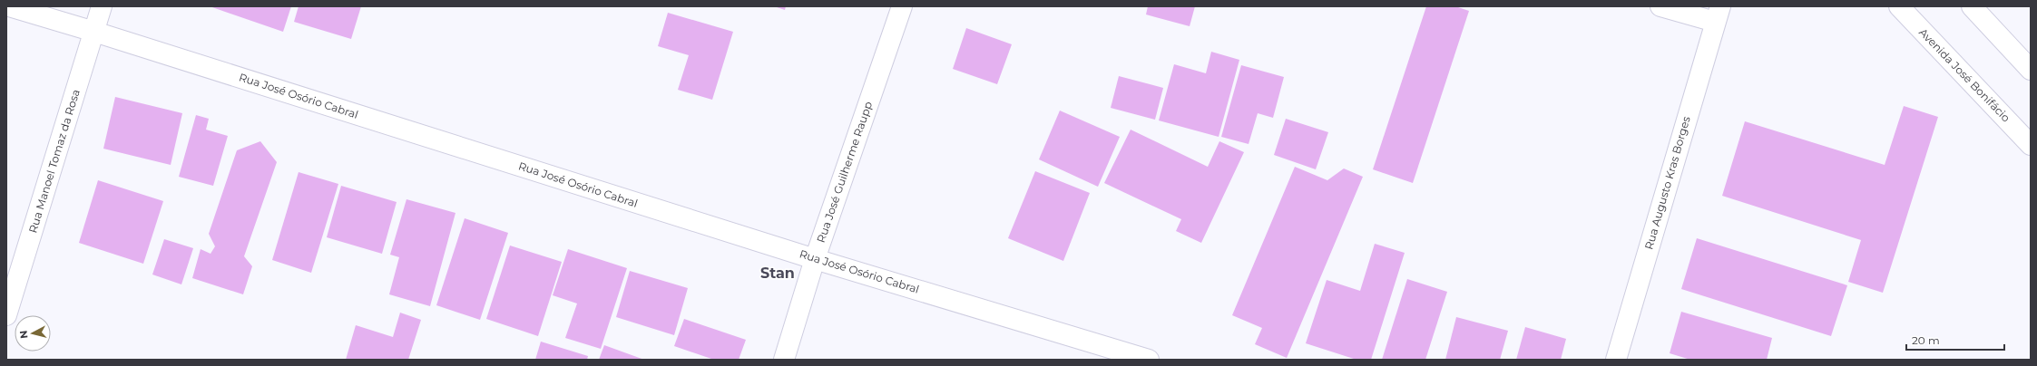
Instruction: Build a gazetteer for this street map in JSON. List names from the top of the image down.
{
  "streets": {
    "street": [
      "Avenida José Bonifácio",
      "Rua José Osório Cabral",
      "Rua Manoel Tomaz da Rosa",
      "Rua José Guilherme Raupp",
      "Rua Augusto Kras Borges"
    ]
  },
  "crossings": [
    ["Rua José Osório Cabral", "Rua Manoel Tomaz da Rosa"],
    ["Rua José Osório Cabral", "Rua José Guilherme Raupp"]
  ],
  "districts": ["Stan"],
  "scale_bar": "20 m",
  "north": "left"
}
